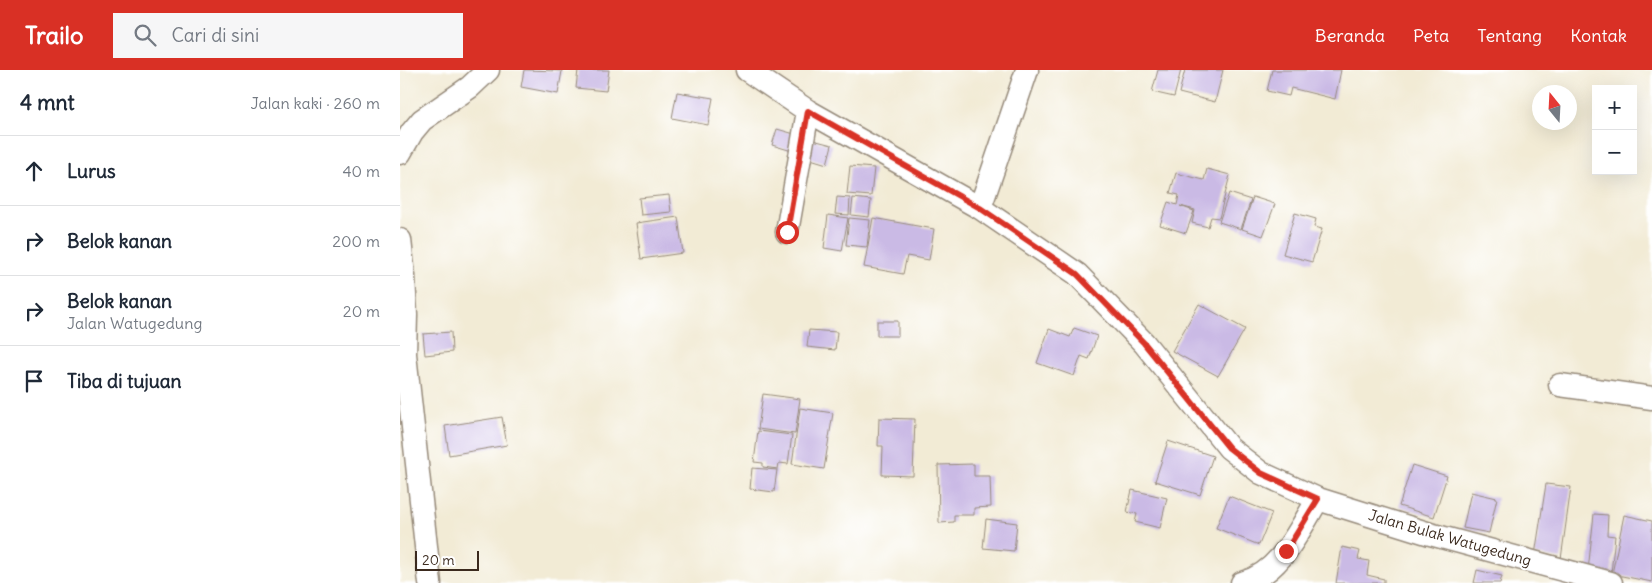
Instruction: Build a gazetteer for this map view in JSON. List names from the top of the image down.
{
  "streets": {
    "street": ["Jalan Bulak Watugedung"]
  },
  "scale_bar": "20 m",
  "north": "top",
  "page": {
    "header": "Trailo",
    "search": "Cari di sini",
    "nav": [
      "Beranda",
      "Peta",
      "Tentang",
      "Kontak"
    ],
    "heading": ["4 mnt", "Jalan kaki · 260 m"],
    "map_buttons": ["+", "−"],
    "list": [
      ["Lurus", "40 m"],
      ["Belok kanan", "200 m"],
      ["Belok kanan", "Jalan Watugedung", "20 m"],
      "Tiba di tujuan"
    ],
    "scale": "20 m"
  }
}
